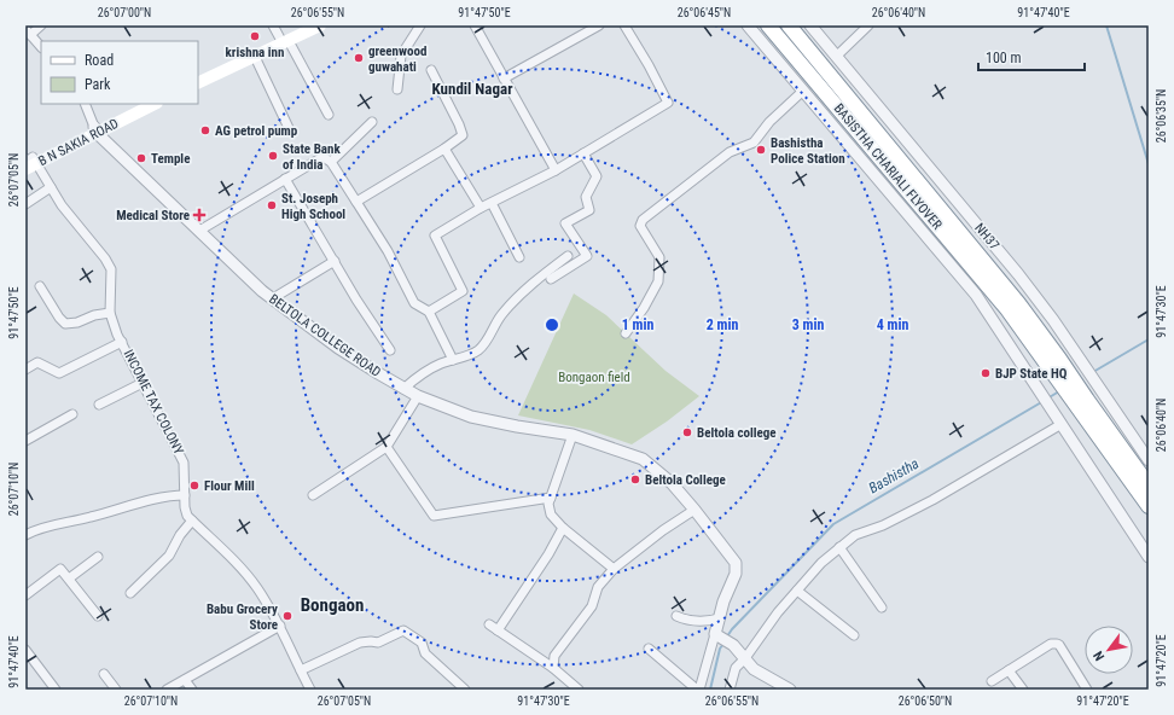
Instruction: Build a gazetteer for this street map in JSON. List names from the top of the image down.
{
  "streets": {
    "highway": ["BASISTHA CHARIALI FLYOVER"],
    "main road": ["B N SAKIA ROAD"],
    "street": ["NH37", "BELTOLA COLLEGE ROAD", "INCOME TAX COLONY"]
  },
  "crossings": [
    ["B N SAKIA ROAD", "BELTOLA COLLEGE ROAD"],
    ["B N SAKIA ROAD", "INCOME TAX COLONY"]
  ],
  "districts": ["Kundil Nagar", "Bongaon"],
  "water": ["Bashistha"],
  "parks": ["Bongaon field"],
  "places": {
    "other": [
      "krishna inn",
      "greenwood guwahati",
      "AG petrol pump",
      "Bashistha Police Station",
      "State Bank of India",
      "Temple",
      "St. Joseph High School",
      "BJP State HQ",
      "Beltola college",
      "Beltola College",
      "Flour Mill",
      "Babu Grocery Store"
    ],
    "health": ["Medical Store"]
  },
  "legend": ["Road", "Park"],
  "scale_bar": "100 m",
  "north": "bottom left",
  "coordinates": [
    "26°07'00\"N",
    "26°06'55\"N",
    "91°47'50\"E",
    "26°06'45\"N",
    "26°06'40\"N",
    "91°47'40\"E",
    "26°06'35\"N",
    "26°07'05\"N",
    "91°47'30\"E",
    "26°07'10\"N",
    "91°47'20\"E",
    "26°06'50\"N"
  ],
  "rings": [
    "1 min",
    "2 min",
    "3 min",
    "4 min"
  ]
}
